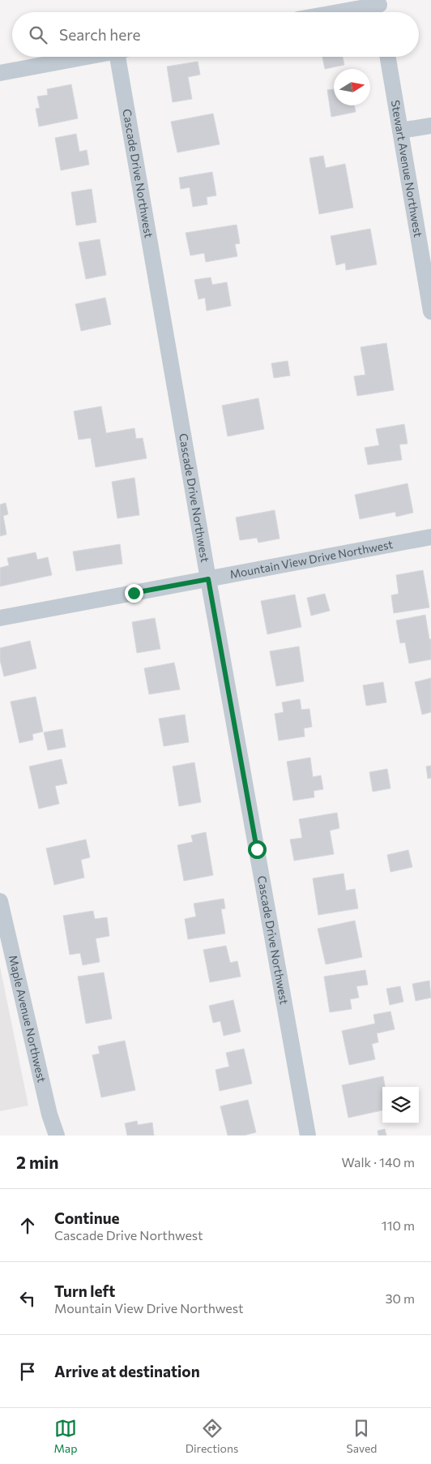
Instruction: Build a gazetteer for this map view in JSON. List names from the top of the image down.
{
  "streets": {
    "street": [
      "Stewart Avenue Northwest",
      "Cascade Drive Northwest",
      "Mountain View Drive Northwest",
      "Maple Avenue Northwest"
    ]
  },
  "crossings": [
    ["Cascade Drive Northwest", "Mountain View Drive Northwest"]
  ],
  "north": "right",
  "page": {
    "search": "Search here",
    "heading": ["2 min", "Walk · 140 m"],
    "list": [
      ["Continue", "Cascade Drive Northwest", "110 m"],
      ["Turn left", "Mountain View Drive Northwest", "30 m"],
      "Arrive at destination"
    ],
    "nav": ["Map", "Directions", "Saved"]
  }
}
